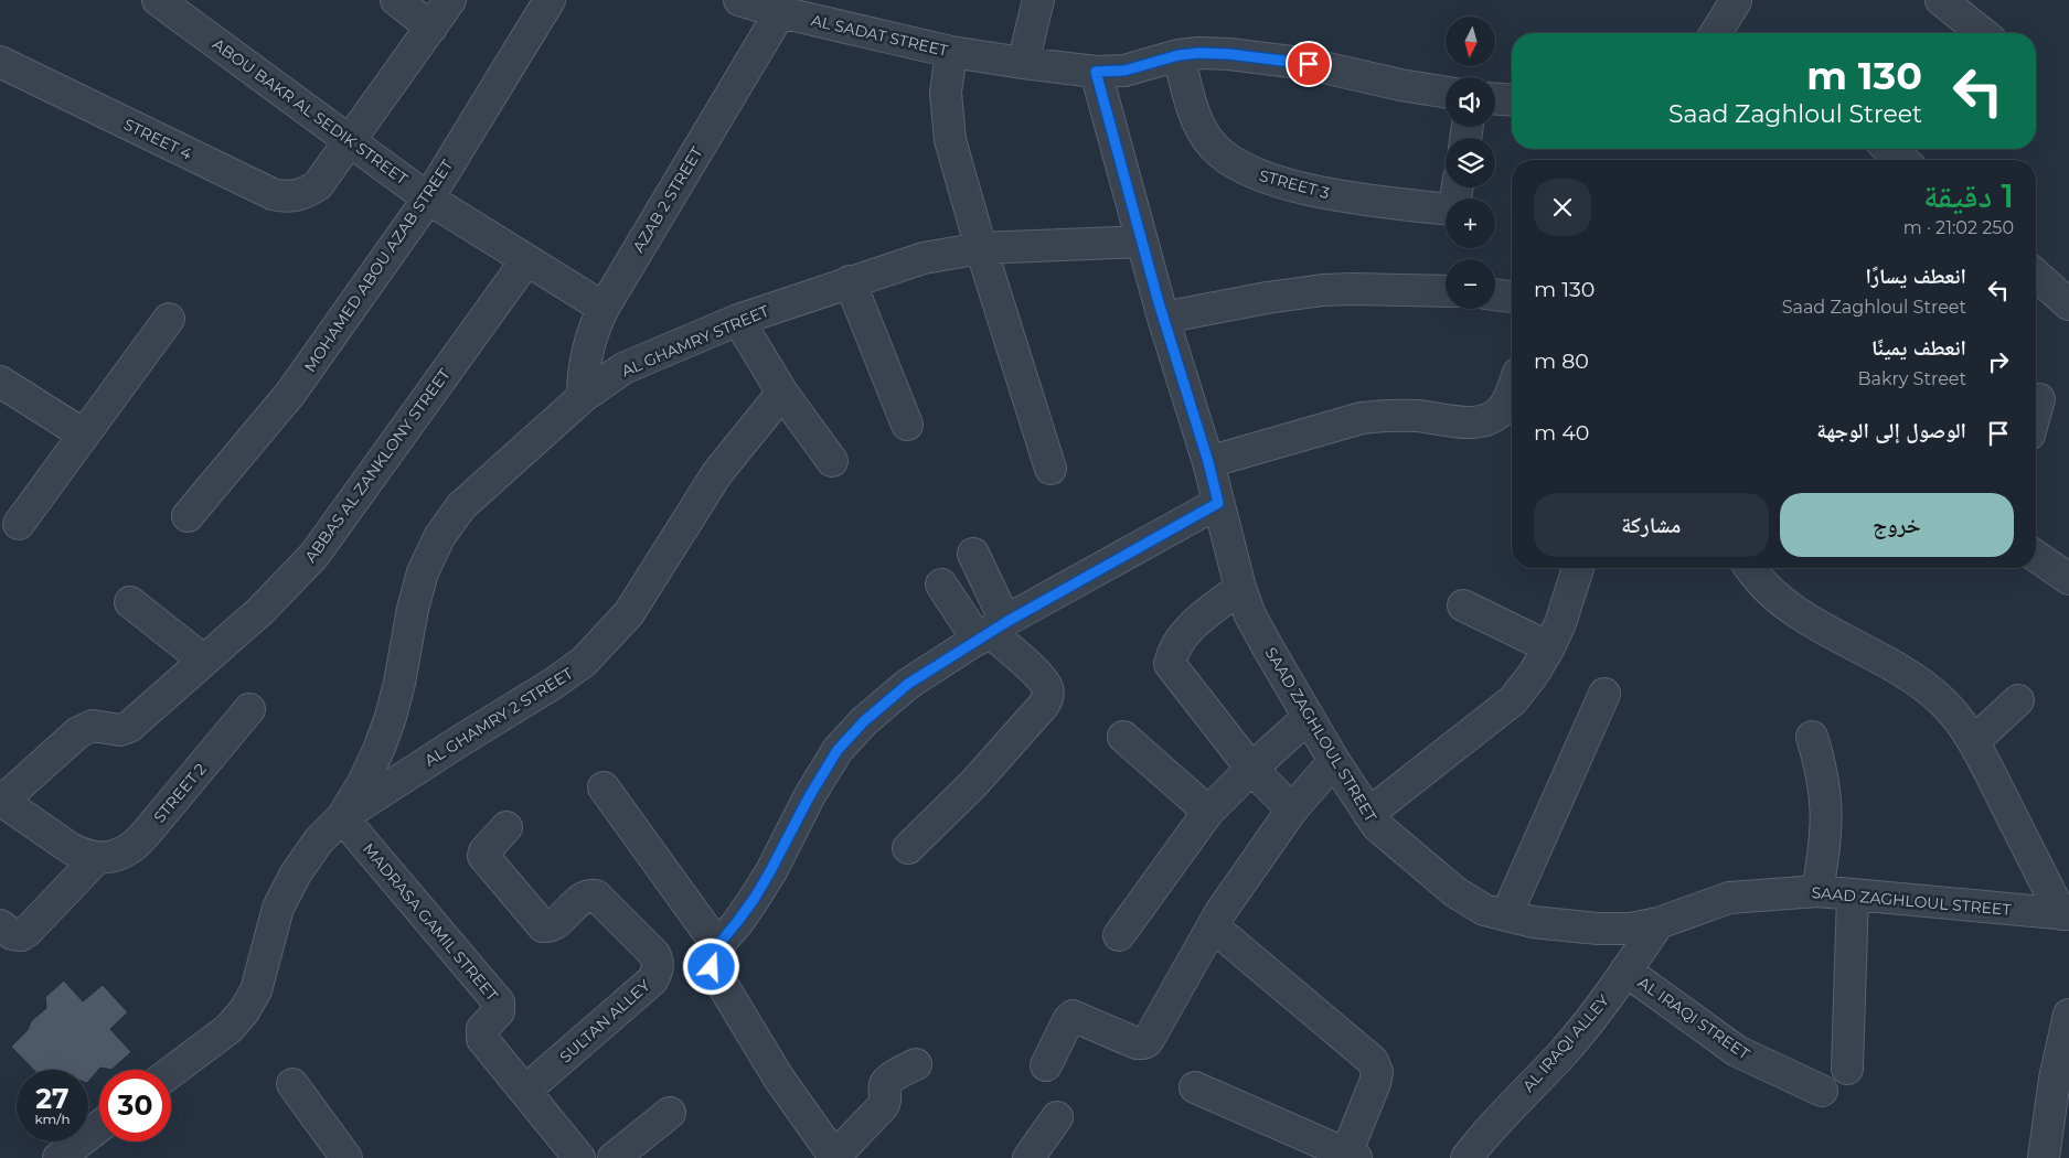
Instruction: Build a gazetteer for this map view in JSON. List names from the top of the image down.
{
  "streets": {
    "street": [
      "AL SADAT STREET",
      "ABOU BAKR AL SEDIK STREET",
      "STREET 4",
      "STREET 3",
      "AZAB 2 STREET",
      "MOHAMED ABOU AZAB STREET",
      "AL GHAMRY STREET",
      "ABBAS AL ZANKLONY STREET",
      "AL GHAMRY 2 STREET",
      "SAAD ZAGHLOUL STREET",
      "STREET 2",
      "MADRASA GAMIL STREET",
      "AL IRAQI STREET",
      "SULTAN ALLEY",
      "AL IRAQI ALLEY"
    ]
  },
  "crossings": [
    ["AL SADAT STREET", "STREET 3"],
    ["AL SADAT STREET", "AZAB 2 STREET"],
    ["AL SADAT STREET", "SAAD ZAGHLOUL STREET"],
    ["ABOU BAKR AL SEDIK STREET", "STREET 4"],
    ["ABOU BAKR AL SEDIK STREET", "AZAB 2 STREET"],
    ["ABOU BAKR AL SEDIK STREET", "MOHAMED ABOU AZAB STREET"],
    ["ABOU BAKR AL SEDIK STREET", "ABBAS AL ZANKLONY STREET"],
    ["AZAB 2 STREET", "AL GHAMRY STREET"],
    ["AL GHAMRY STREET", "AL GHAMRY 2 STREET"],
    ["AL GHAMRY STREET", "SAAD ZAGHLOUL STREET"],
    ["AL GHAMRY STREET", "MADRASA GAMIL STREET"],
    ["AL GHAMRY 2 STREET", "MADRASA GAMIL STREET"],
    ["SAAD ZAGHLOUL STREET", "AL IRAQI ALLEY"],
    ["MADRASA GAMIL STREET", "SULTAN ALLEY"],
    ["AL IRAQI STREET", "AL IRAQI ALLEY"]
  ],
  "north": "bottom",
  "page": {
    "map_buttons": ["+", "−"],
    "turn": ["130 m", "Saad Zaghloul Street"],
    "heading": ["1 دقيقة", "250 m · 21:02"],
    "list": [
      {
        "name": "انعطف يسارًا",
        "note": "Saad Zaghloul Street",
        "value": "130 m"
      },
      {
        "name": "انعطف يمينًا",
        "note": "Bakry Street",
        "value": "80 m"
      },
      {
        "name": "الوصول إلى الوجهة",
        "value": "40 m"
      }
    ],
    "buttons": ["خروج", "مشاركة"],
    "speed": "27 km/h",
    "limit": "30"
  }
}
